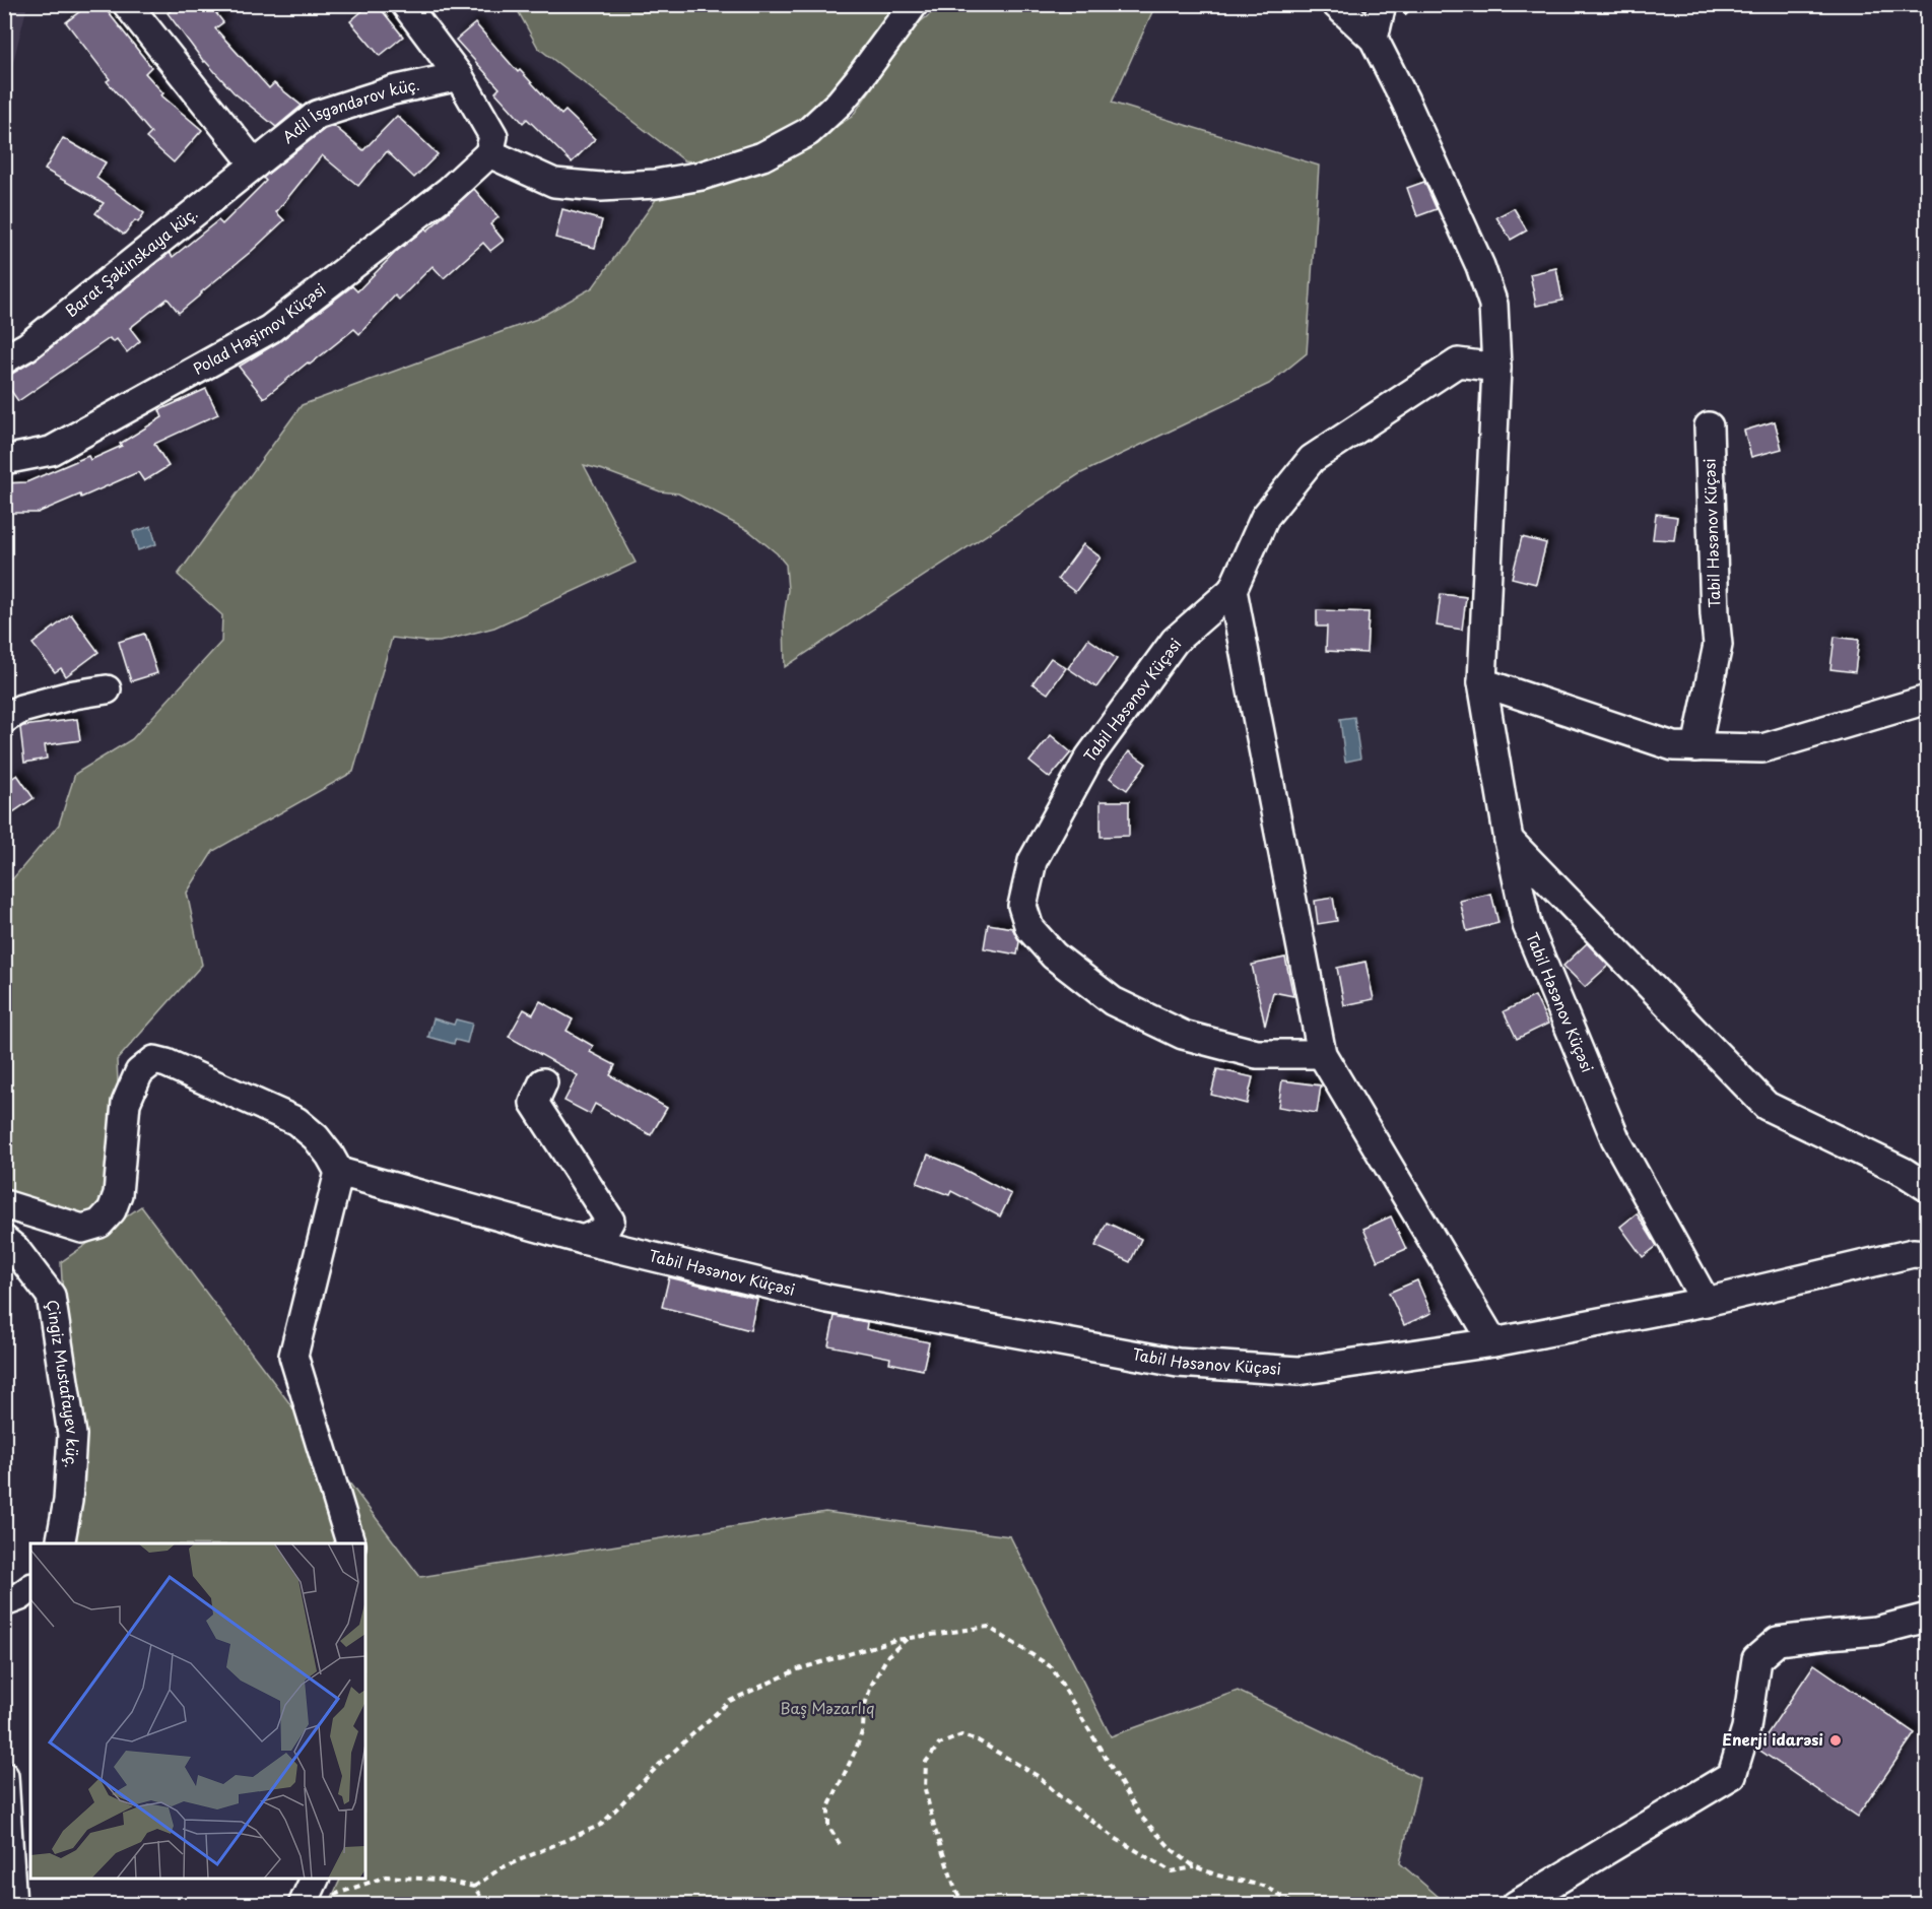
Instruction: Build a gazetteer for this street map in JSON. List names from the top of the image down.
{
  "streets": {
    "street": [
      "Adil İsgəndərov küç.",
      "Barat Şəkinskaya küç.",
      "Polad Həşimov Küçəsi",
      "Tabil Həsənov Küçəsi",
      "Çingiz Mustafayev küç."
    ]
  },
  "crossings": [
    ["Adil İsgəndərov küç.", "Barat Şəkinskaya küç."]
  ],
  "parks": ["Baş Məzarlıq"],
  "places": ["Enerji idarəsi"]
}
